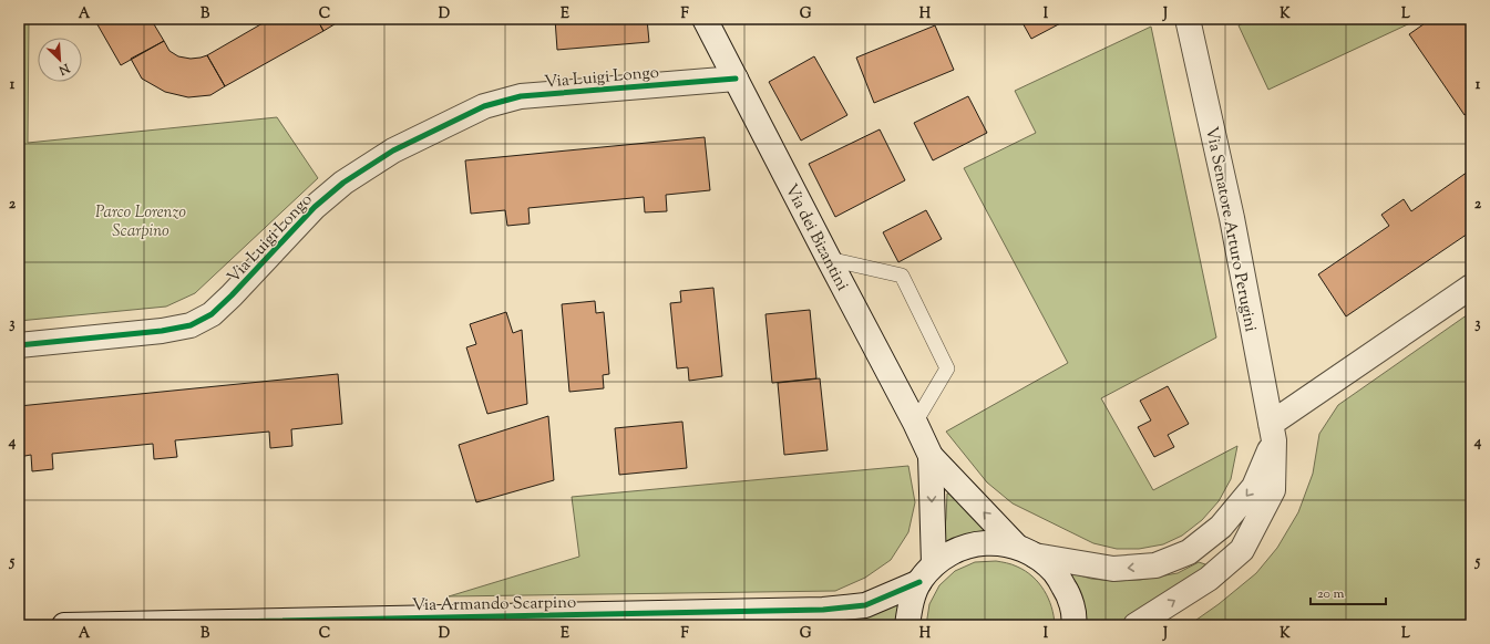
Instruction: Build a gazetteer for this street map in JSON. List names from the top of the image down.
{
  "streets": {
    "street": [
      "Via Luigi Longo",
      "Via Senatore Arturo Perugini",
      "Via dei Bizantini",
      "Via Armando Scarpino"
    ]
  },
  "crossings": [
    ["Via Luigi Longo", "Via dei Bizantini"],
    ["Via dei Bizantini", "Via Armando Scarpino"]
  ],
  "parks": ["Parco Lorenzo Scarpino"],
  "scale_bar": "20 m",
  "north": "bottom right",
  "grid": {
    "columns": [
      "A",
      "B",
      "C",
      "D",
      "E",
      "F",
      "G",
      "H",
      "I",
      "J",
      "K",
      "L"
    ],
    "rows": [
      "1",
      "2",
      "3",
      "4",
      "5"
    ]
  }
}
